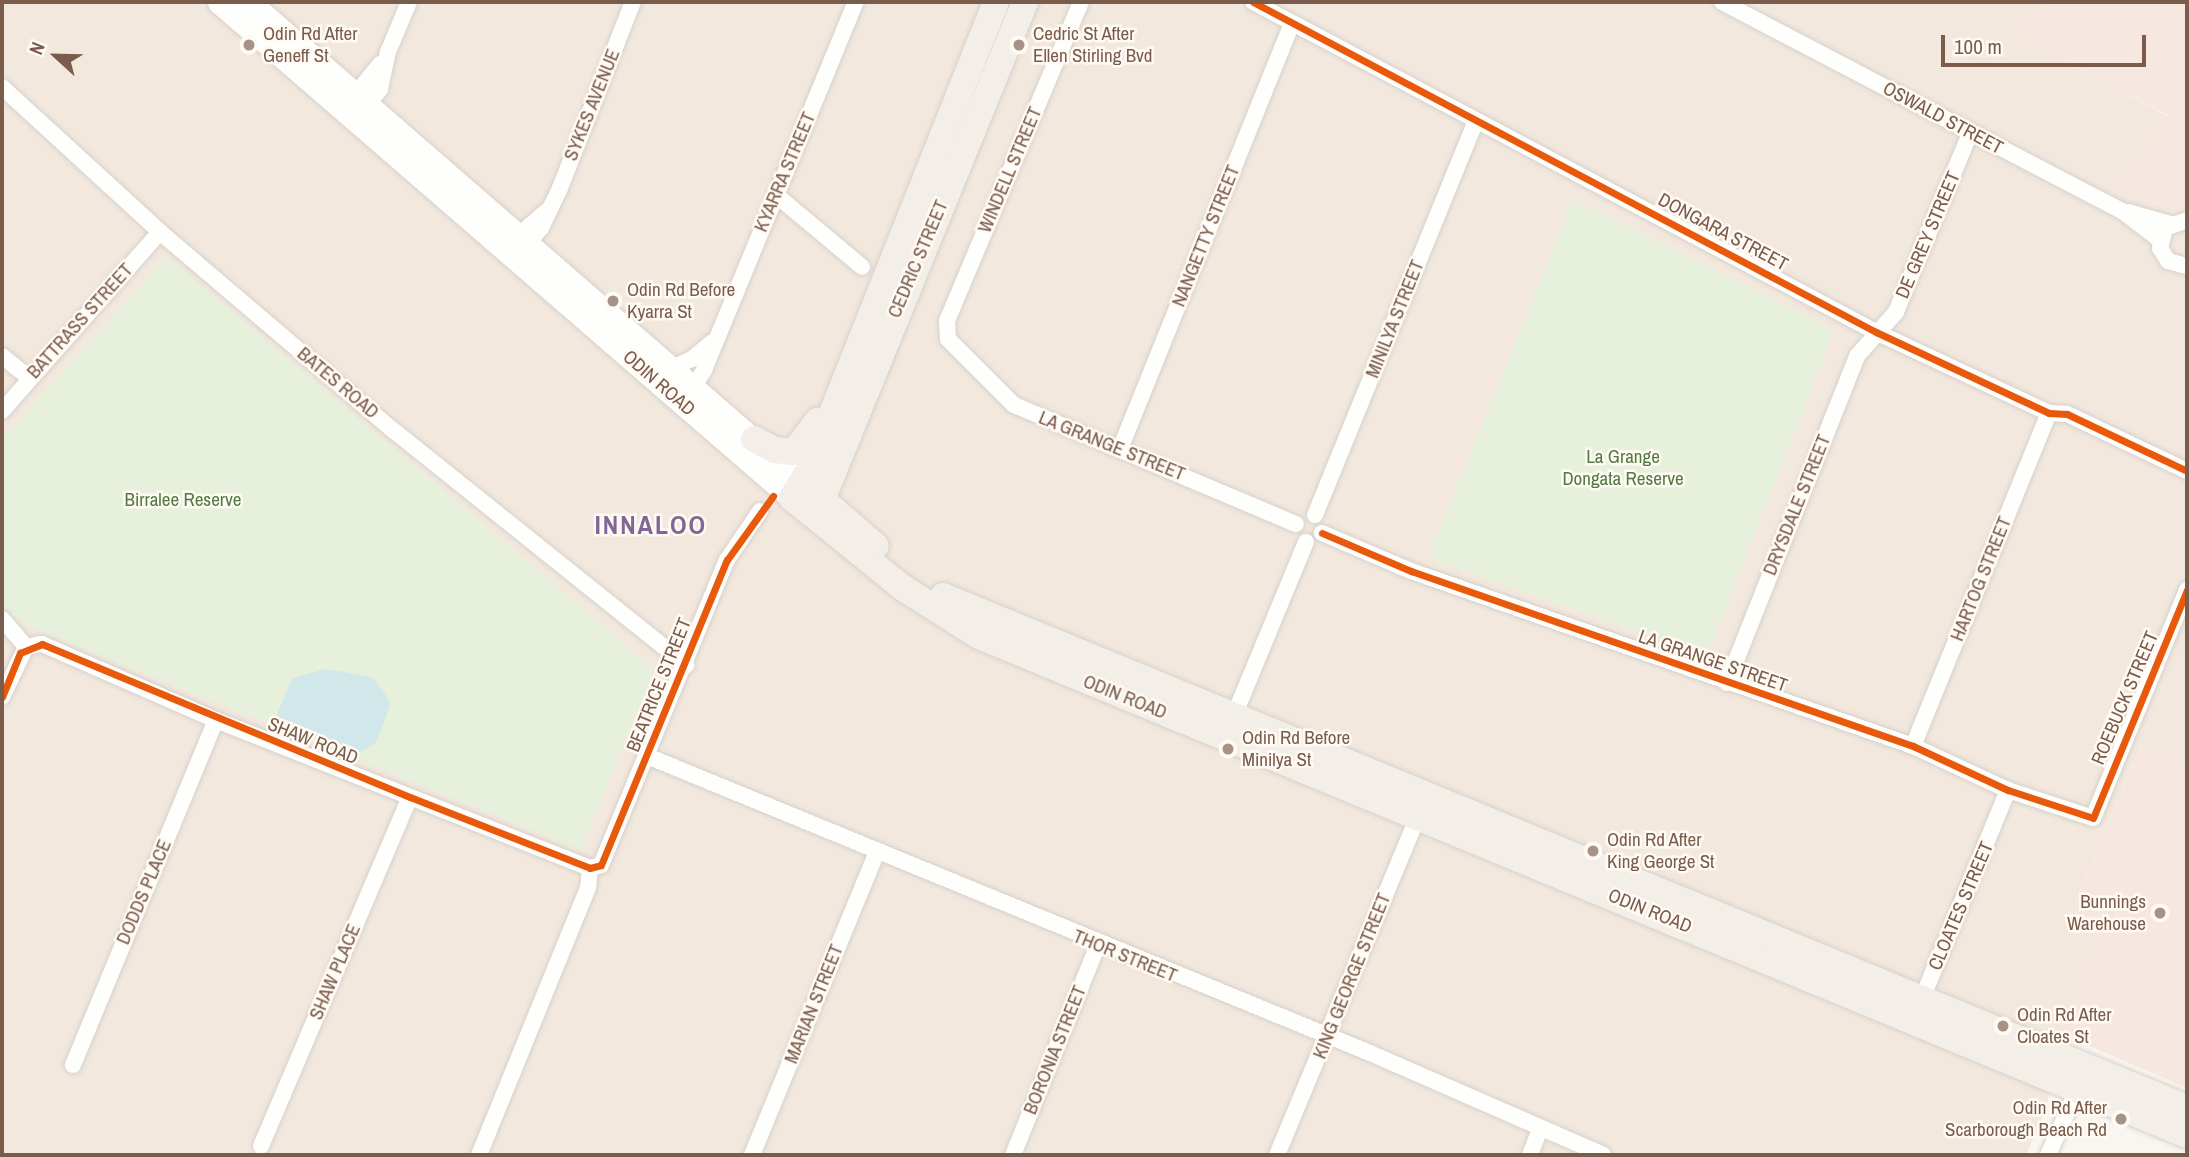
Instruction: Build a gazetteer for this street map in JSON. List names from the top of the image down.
{
  "streets": {
    "main road": ["CEDRIC STREET", "ODIN ROAD"],
    "street": [
      "SYKES AVENUE",
      "OSWALD STREET",
      "WINDELL STREET",
      "KYARRA STREET",
      "DONGARA STREET",
      "DE GREY STREET",
      "NANGETTY STREET",
      "MINILYA STREET",
      "BATTRASS STREET",
      "BATES ROAD",
      "LA GRANGE STREET",
      "DRYSDALE STREET",
      "HARTOG STREET",
      "BEATRICE STREET",
      "ROEBUCK STREET",
      "SHAW ROAD",
      "DODDS PLACE",
      "CLOATES STREET",
      "THOR STREET",
      "SHAW PLACE",
      "KING GEORGE STREET",
      "MARIAN STREET",
      "BORONIA STREET"
    ]
  },
  "crossings": [
    ["SYKES AVENUE", "ODIN ROAD"],
    ["OSWALD STREET", "DE GREY STREET"],
    ["WINDELL STREET", "LA GRANGE STREET"],
    ["KYARRA STREET", "ODIN ROAD"],
    ["DONGARA STREET", "DE GREY STREET"],
    ["DONGARA STREET", "NANGETTY STREET"],
    ["DONGARA STREET", "MINILYA STREET"],
    ["DONGARA STREET", "DRYSDALE STREET"],
    ["DONGARA STREET", "HARTOG STREET"],
    ["DE GREY STREET", "DRYSDALE STREET"],
    ["NANGETTY STREET", "LA GRANGE STREET"],
    ["CEDRIC STREET", "ODIN ROAD"],
    ["MINILYA STREET", "LA GRANGE STREET"],
    ["BATTRASS STREET", "BATES ROAD"],
    ["BATES ROAD", "BEATRICE STREET"],
    ["ODIN ROAD", "CLOATES STREET"],
    ["ODIN ROAD", "KING GEORGE STREET"],
    ["LA GRANGE STREET", "DRYSDALE STREET"],
    ["LA GRANGE STREET", "HARTOG STREET"],
    ["LA GRANGE STREET", "ROEBUCK STREET"],
    ["LA GRANGE STREET", "CLOATES STREET"],
    ["BEATRICE STREET", "SHAW ROAD"],
    ["BEATRICE STREET", "THOR STREET"],
    ["SHAW ROAD", "DODDS PLACE"],
    ["SHAW ROAD", "SHAW PLACE"],
    ["THOR STREET", "KING GEORGE STREET"],
    ["THOR STREET", "MARIAN STREET"],
    ["THOR STREET", "BORONIA STREET"]
  ],
  "districts": ["INNALOO"],
  "parks": ["La Grange Dongata Reserve", "Birralee Reserve"],
  "places": [
    "Odin Rd After Geneff St",
    "Cedric St After Ellen Stirling Bvd",
    "Odin Rd Before Kyarra St",
    "Odin Rd Before Minilya St",
    "Odin Rd After King George St",
    "Bunnings Warehouse",
    "Odin Rd After Cloates St",
    "Odin Rd After Scarborough Beach Rd"
  ],
  "scale_bar": "100 m",
  "north": "left"
}
